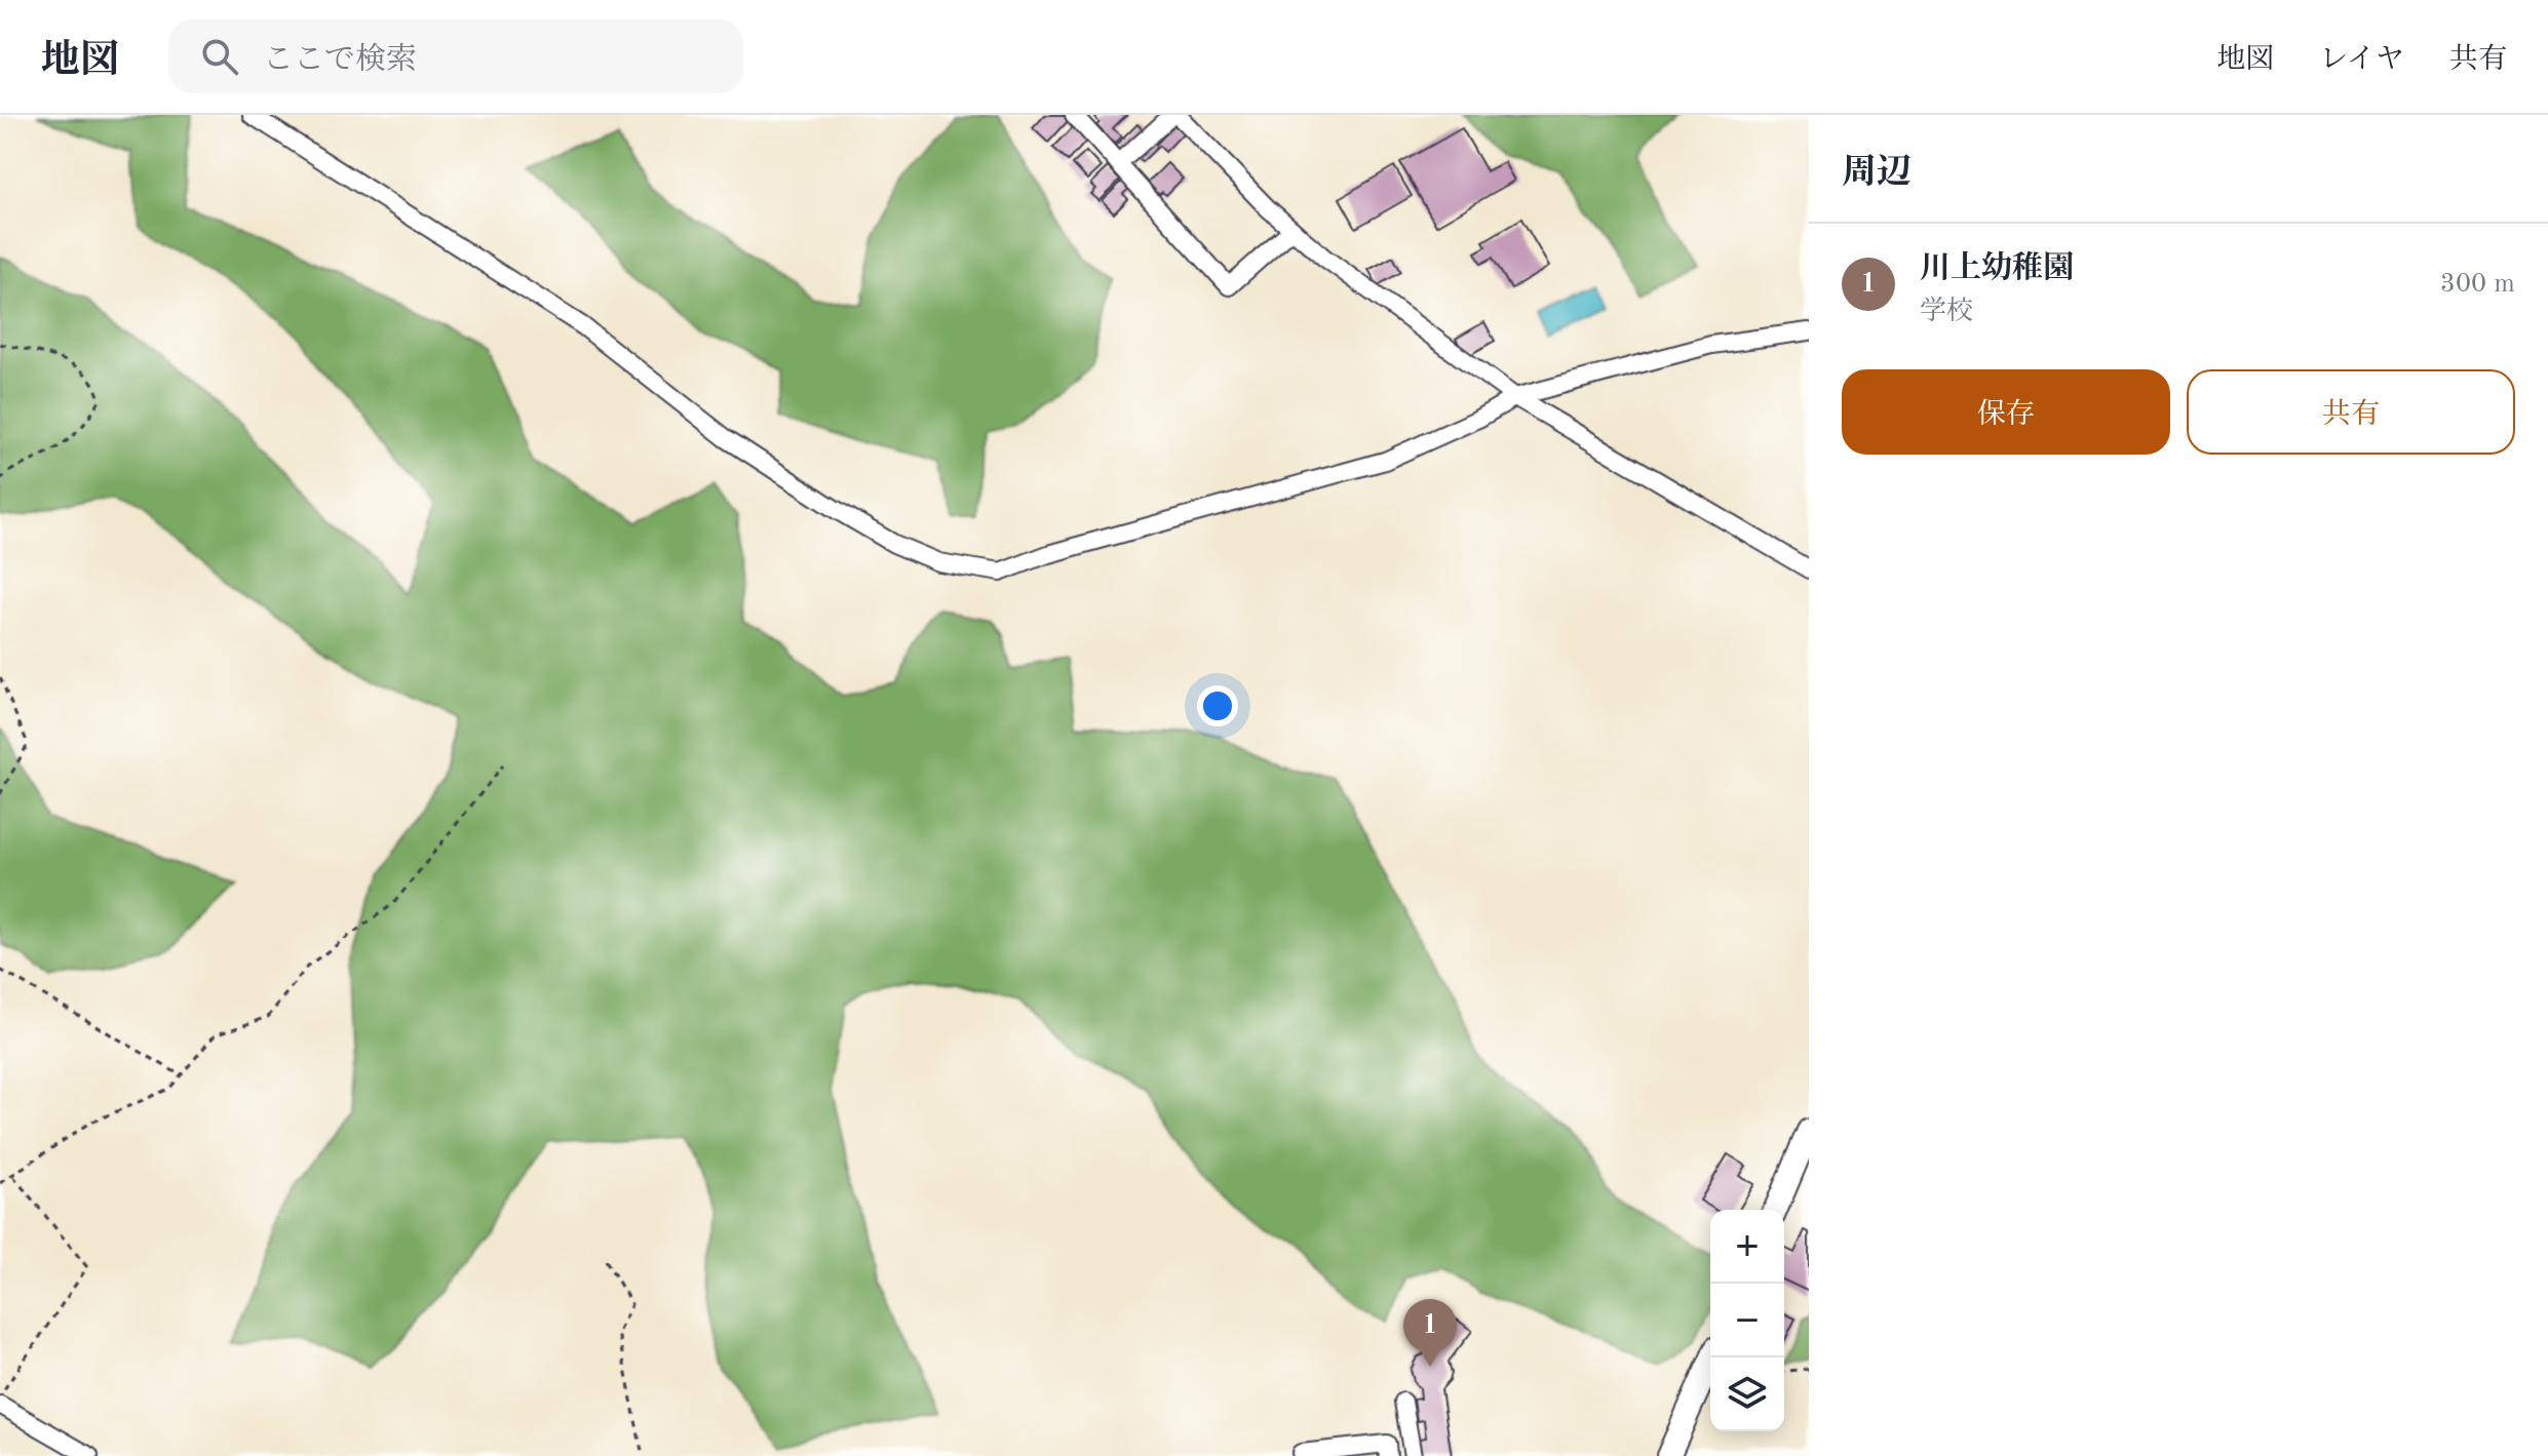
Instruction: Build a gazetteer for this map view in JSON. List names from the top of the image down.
{
  "page": {
    "header": "地図",
    "search": "ここで検索",
    "nav": ["地図", "レイヤ", "共有"],
    "heading": "周辺",
    "list": [
      {
        "mark": "1",
        "name": "川上幼稚園",
        "note": "学校",
        "value": "300 m"
      }
    ],
    "buttons": ["保存", "共有"],
    "map_buttons": ["+", "−"],
    "pins": "1"
  }
}
